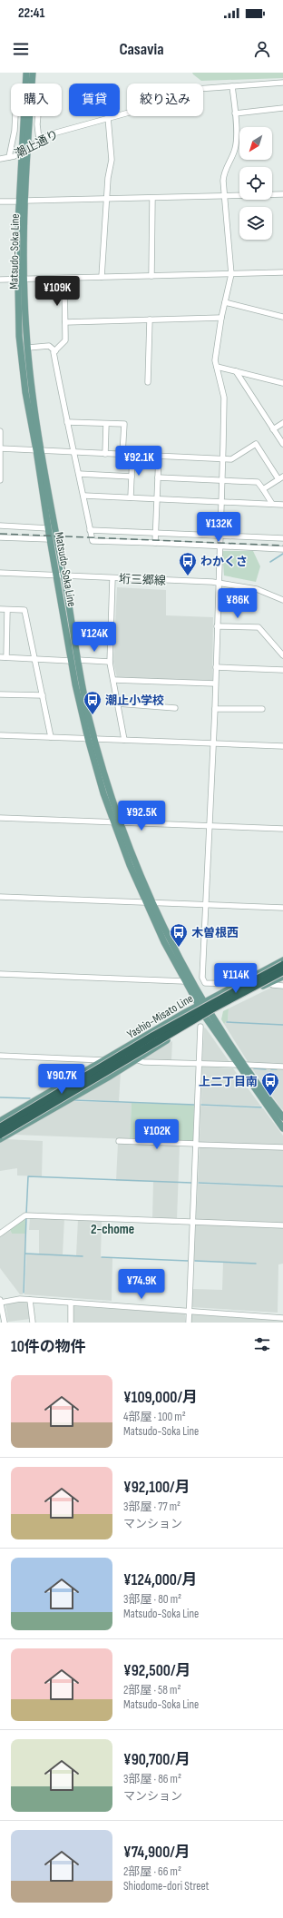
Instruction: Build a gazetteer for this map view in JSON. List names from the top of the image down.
{
  "streets": {
    "main road": ["Matsudo-Soka Line", "Yashio-Misato Line"],
    "street": ["潮止通り", "垳三郷線"]
  },
  "crossings": [
    ["潮止通り", "Matsudo-Soka Line"],
    ["Matsudo-Soka Line", "垳三郷線"],
    ["Matsudo-Soka Line", "Yashio-Misato Line"]
  ],
  "districts": ["2-chome"],
  "places": {
    "bus stop": [
      "わかくさ",
      "潮止小学校",
      "木曽根西",
      "上二丁目南"
    ]
  },
  "north": "bottom left",
  "page": {
    "status": "22:41",
    "header": "Casavia",
    "chip": ["購入", "賃貸", "絞り込み"],
    "price": [
      "¥109K",
      "¥92.1K",
      "¥132K",
      "¥86K",
      "¥124K",
      "¥92.5K",
      "¥114K",
      "¥90.7K",
      "¥102K",
      "¥74.9K"
    ],
    "heading": "10件の物件",
    "list": [
      {
        "name": "¥109,000/月",
        "note": "4部屋 · 100 m² · Matsudo-Soka Line"
      },
      {
        "name": "¥92,100/月",
        "note": "3部屋 · 77 m² · マンション"
      },
      {
        "name": "¥124,000/月",
        "note": "3部屋 · 80 m² · Matsudo-Soka Line"
      },
      {
        "name": "¥92,500/月",
        "note": "2部屋 · 58 m² · Matsudo-Soka Line"
      },
      {
        "name": "¥90,700/月",
        "note": "3部屋 · 86 m² · マンション"
      },
      {
        "name": "¥74,900/月",
        "note": "2部屋 · 66 m² · Shiodome-dori Street"
      }
    ]
  }
}
